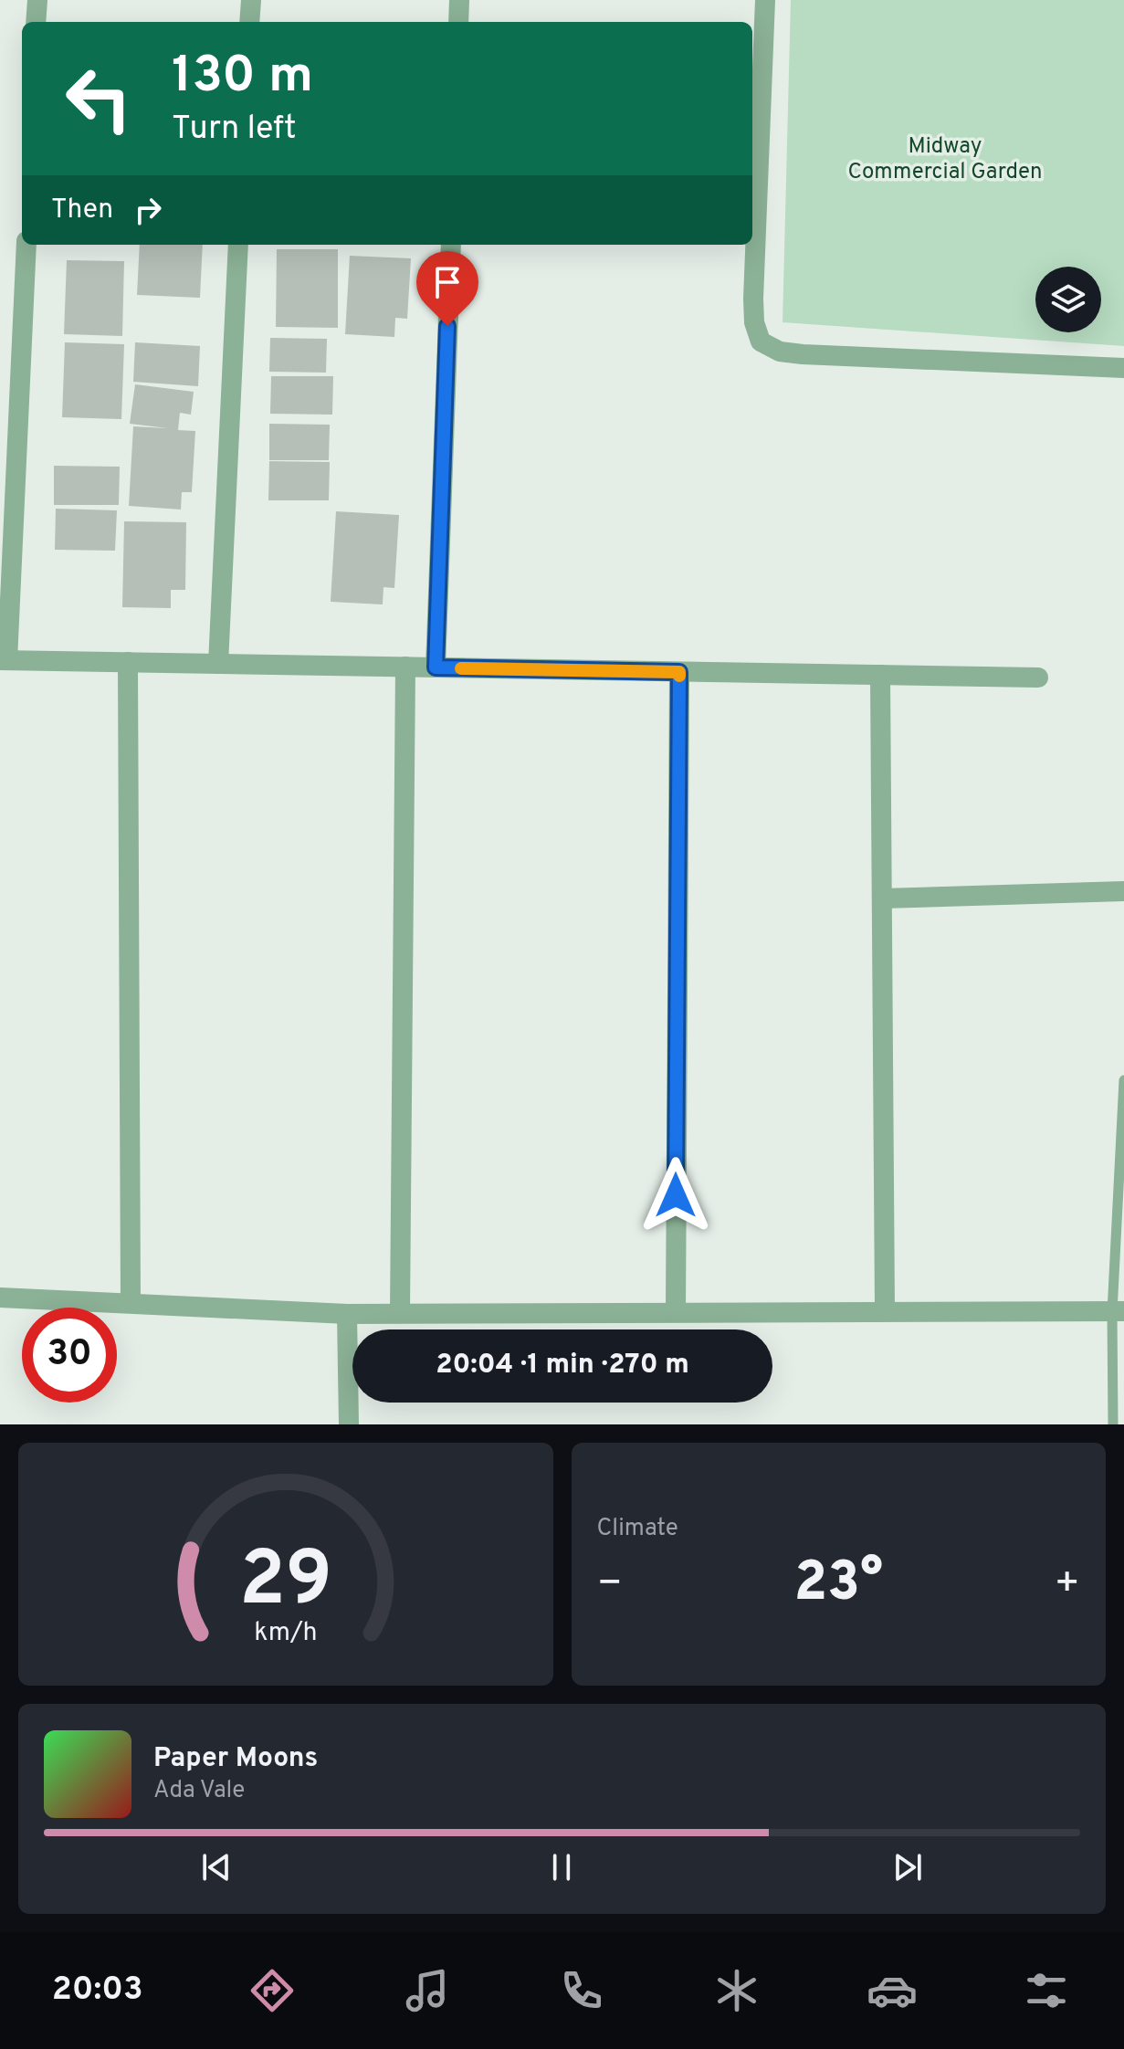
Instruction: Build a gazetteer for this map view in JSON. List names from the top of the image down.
{
  "parks": ["Midway Commercial Garden"],
  "page": {
    "turn": ["130 m", "Turn left"],
    "then": "Then",
    "limit": "30",
    "trip": "20:04 · 1 min · 270 m",
    "tile": "Climate",
    "heat": ["−", "23°", "+"],
    "song": ["Paper Moons", "Ada Vale"],
    "tabs": "20:03",
    "gauge": ["29", "km/h"]
  }
}
